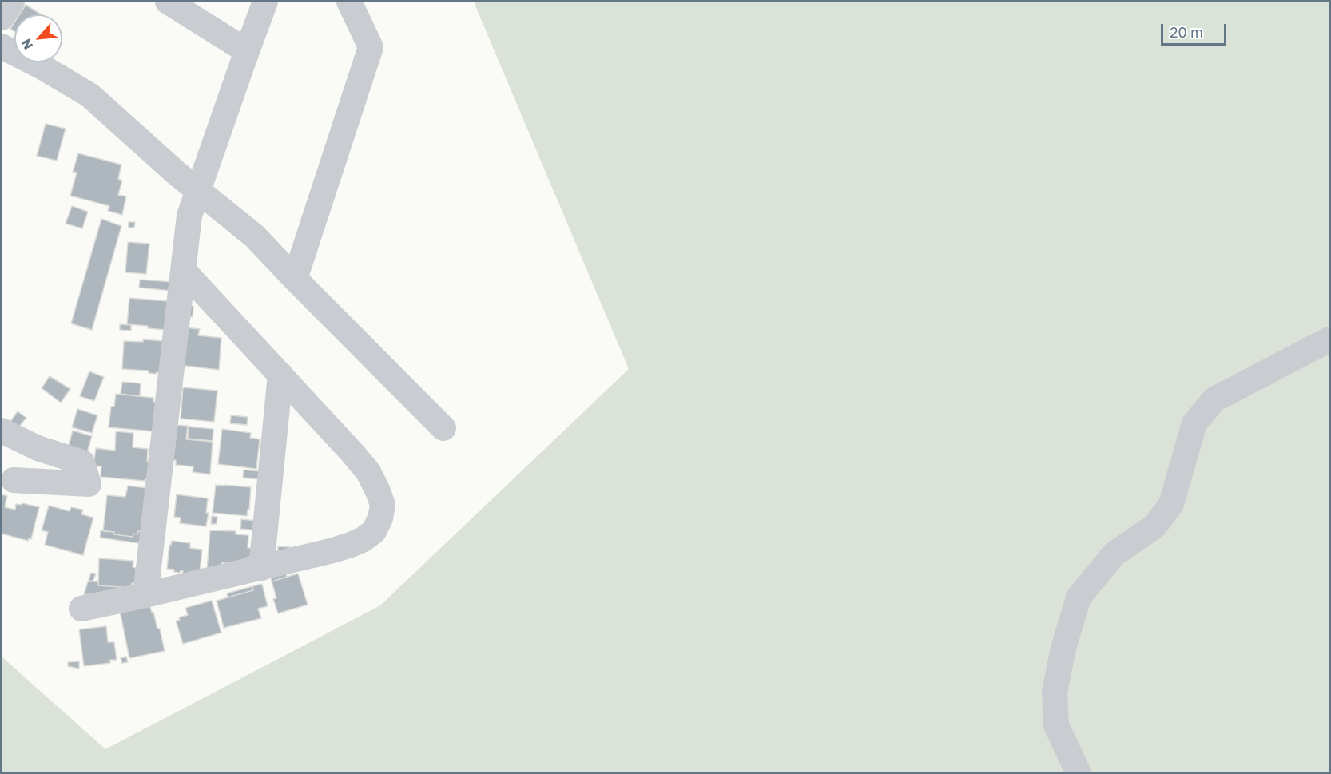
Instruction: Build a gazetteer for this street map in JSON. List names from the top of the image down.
{
  "scale_bar": "20 m",
  "north": "bottom left"
}
